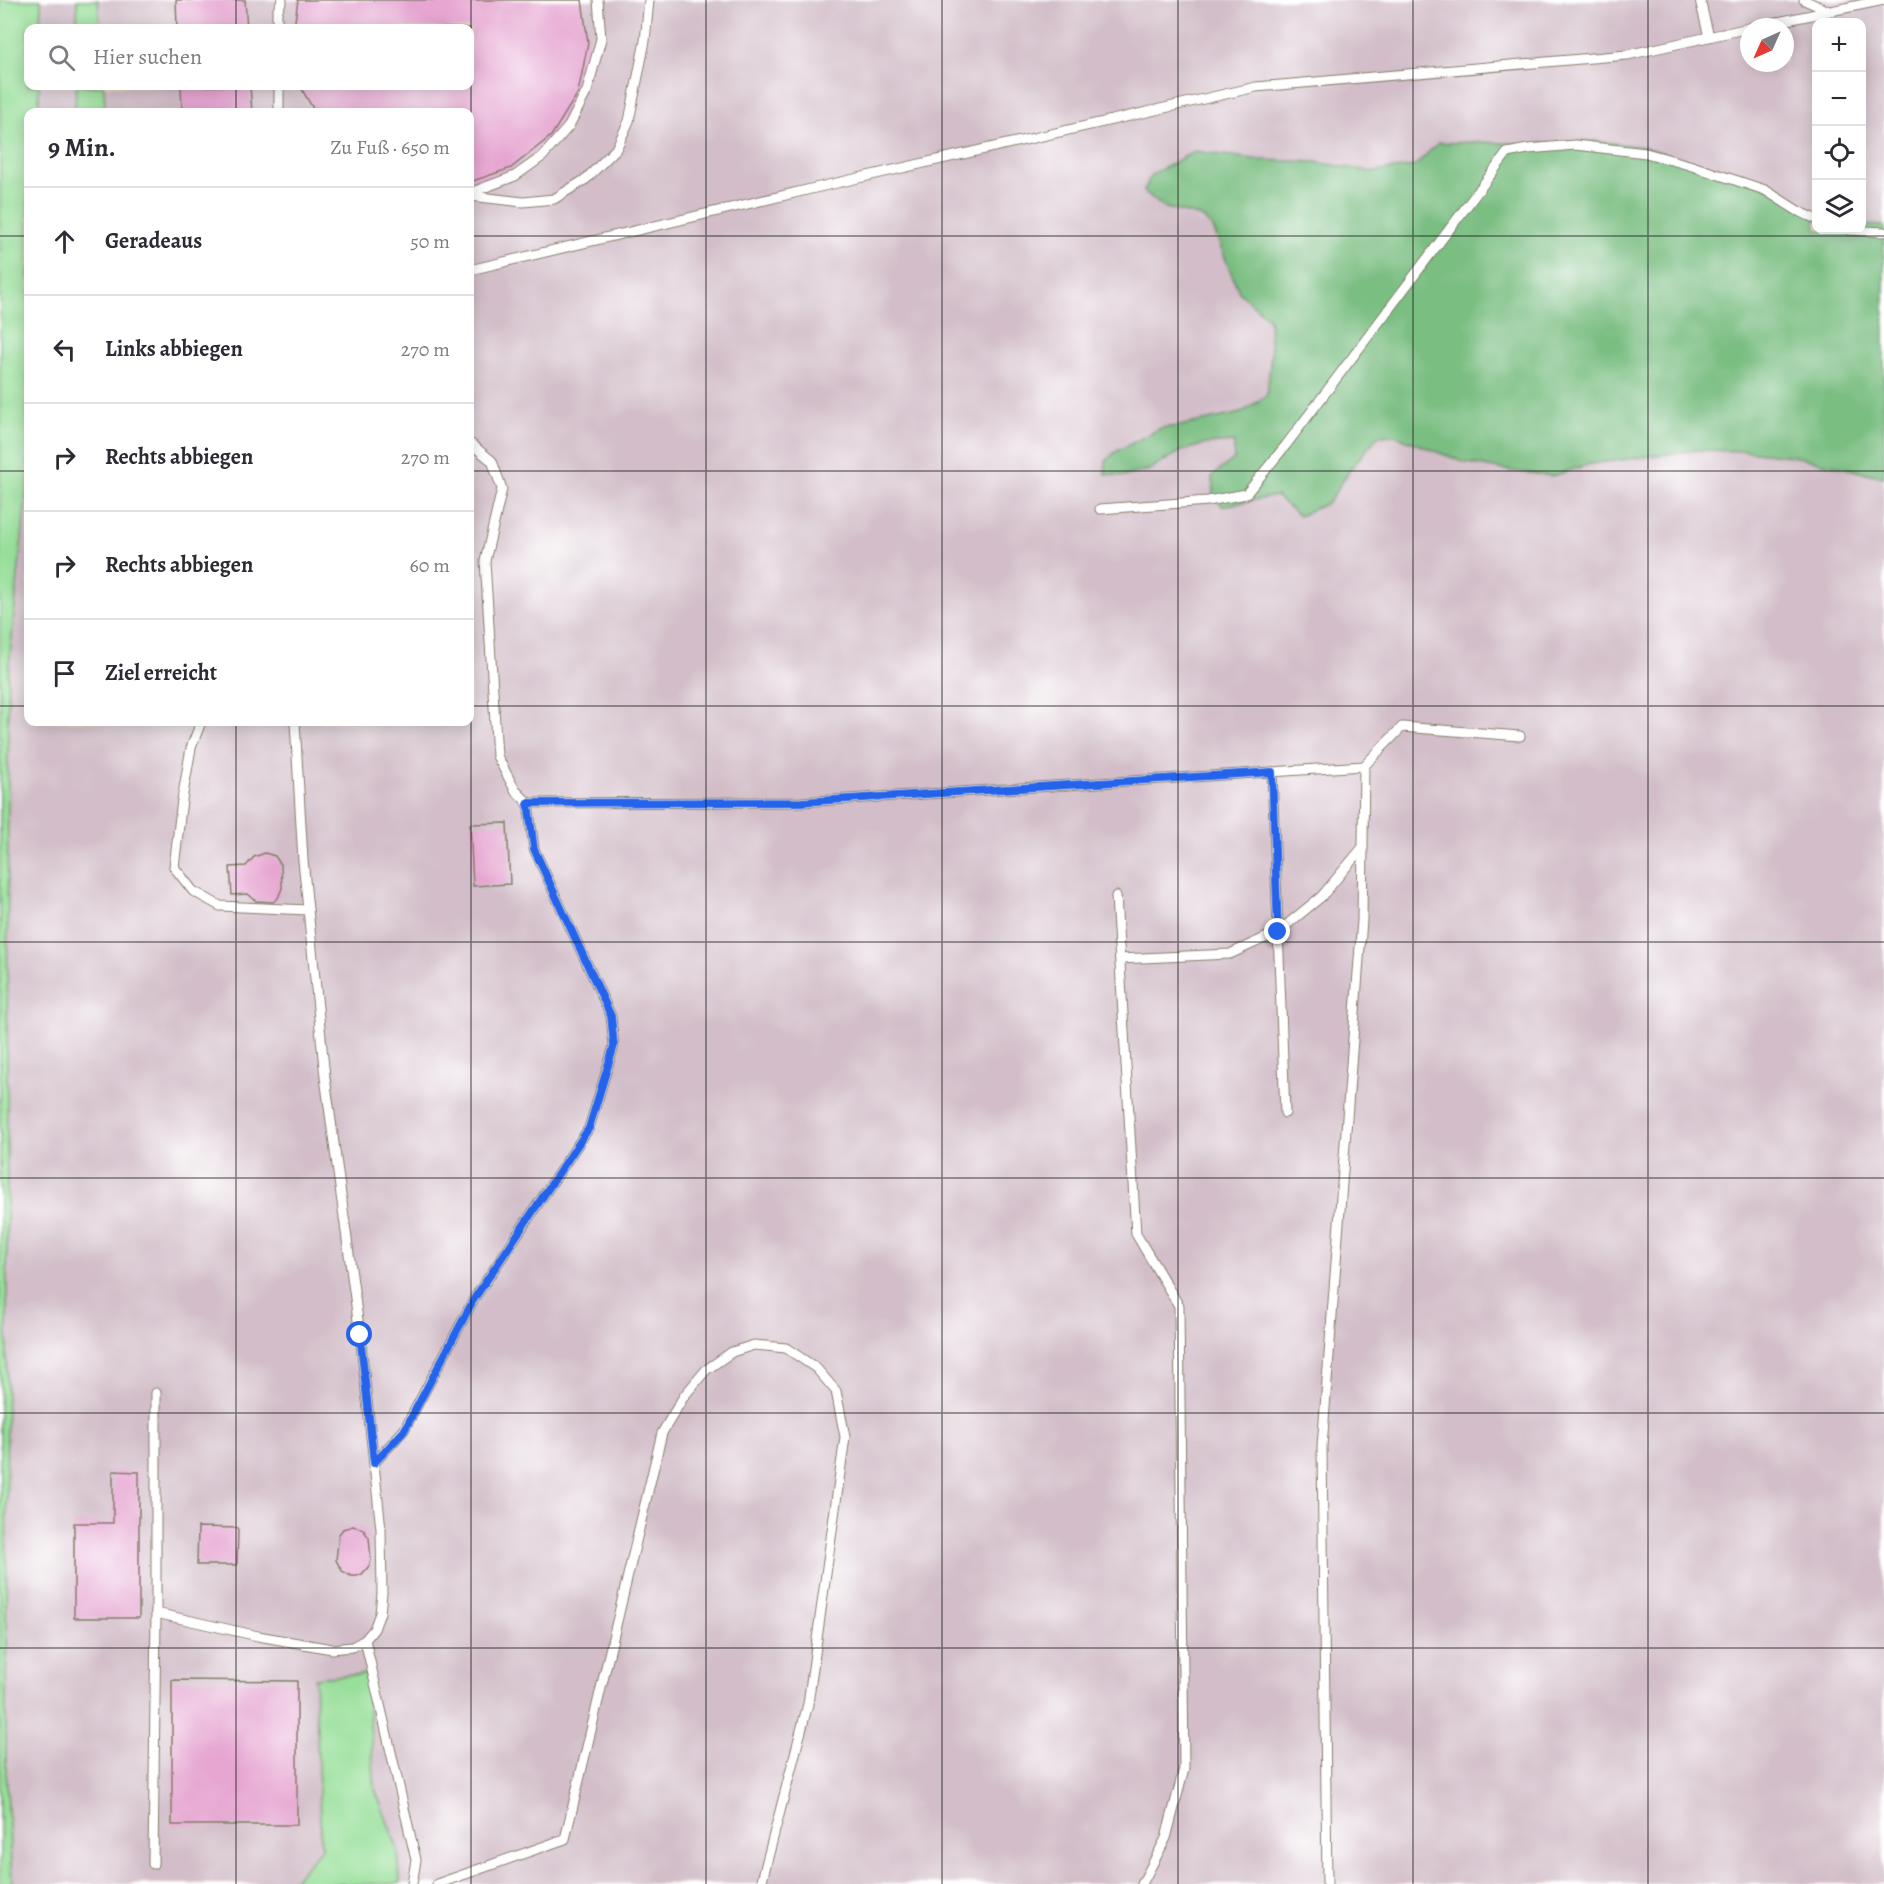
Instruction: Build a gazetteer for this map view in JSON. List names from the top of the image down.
{
  "north": "bottom left",
  "page": {
    "map_buttons": ["+", "−"],
    "search": "Hier suchen",
    "heading": ["9 Min.", "Zu Fuß · 650 m"],
    "list": [
      ["Geradeaus", "50 m"],
      ["Links abbiegen", "270 m"],
      ["Rechts abbiegen", "270 m"],
      ["Rechts abbiegen", "60 m"],
      "Ziel erreicht"
    ]
  }
}
